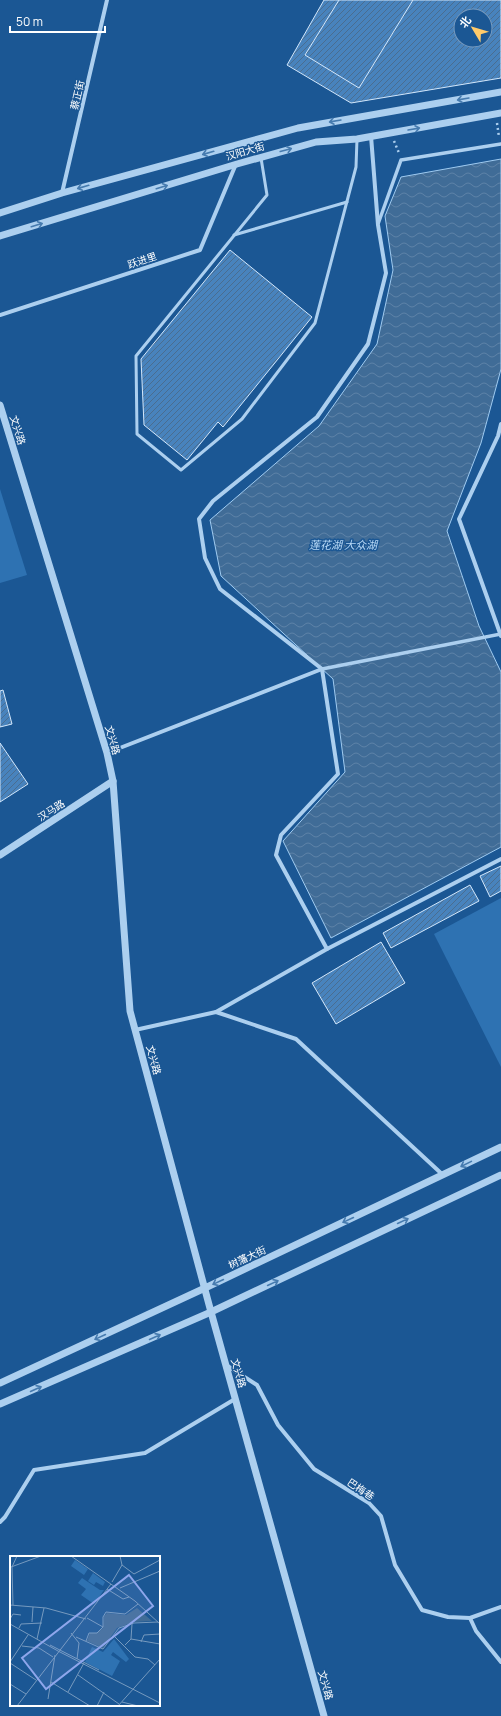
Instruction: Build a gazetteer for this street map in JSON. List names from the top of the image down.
{
  "streets": {
    "street": [
      "蔡正街",
      "汉阳大街",
      "跃进里",
      "文兴路",
      "汉马路",
      "树藩大街",
      "巴梅巷"
    ]
  },
  "crossings": [
    ["蔡正街", "汉阳大街"],
    ["汉阳大街", "跃进里"],
    ["文兴路", "汉马路"],
    ["文兴路", "树藩大街"],
    ["文兴路", "巴梅巷"]
  ],
  "water": ["莲花湖 大众湖"],
  "scale_bar": "50 m",
  "north": "top left"
}
